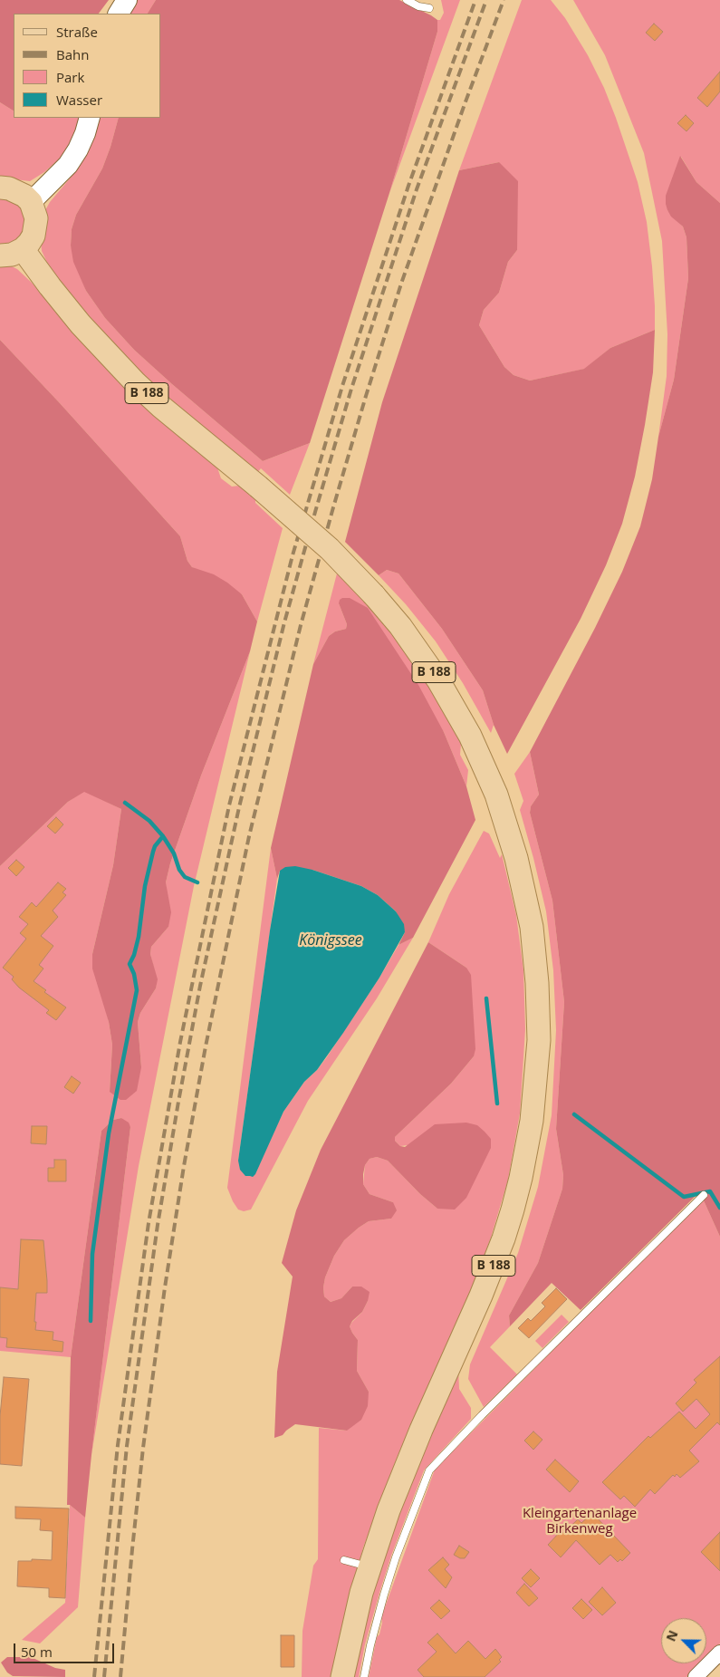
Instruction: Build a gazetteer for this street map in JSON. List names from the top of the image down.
{
  "streets": {
    "main road": ["B 188"]
  },
  "water": ["Königssee"],
  "parks": ["Kleingartenanlage Birkenweg"],
  "legend": [
    "Straße",
    "Bahn",
    "Park",
    "Wasser"
  ],
  "scale_bar": "50 m",
  "north": "top left"
}
